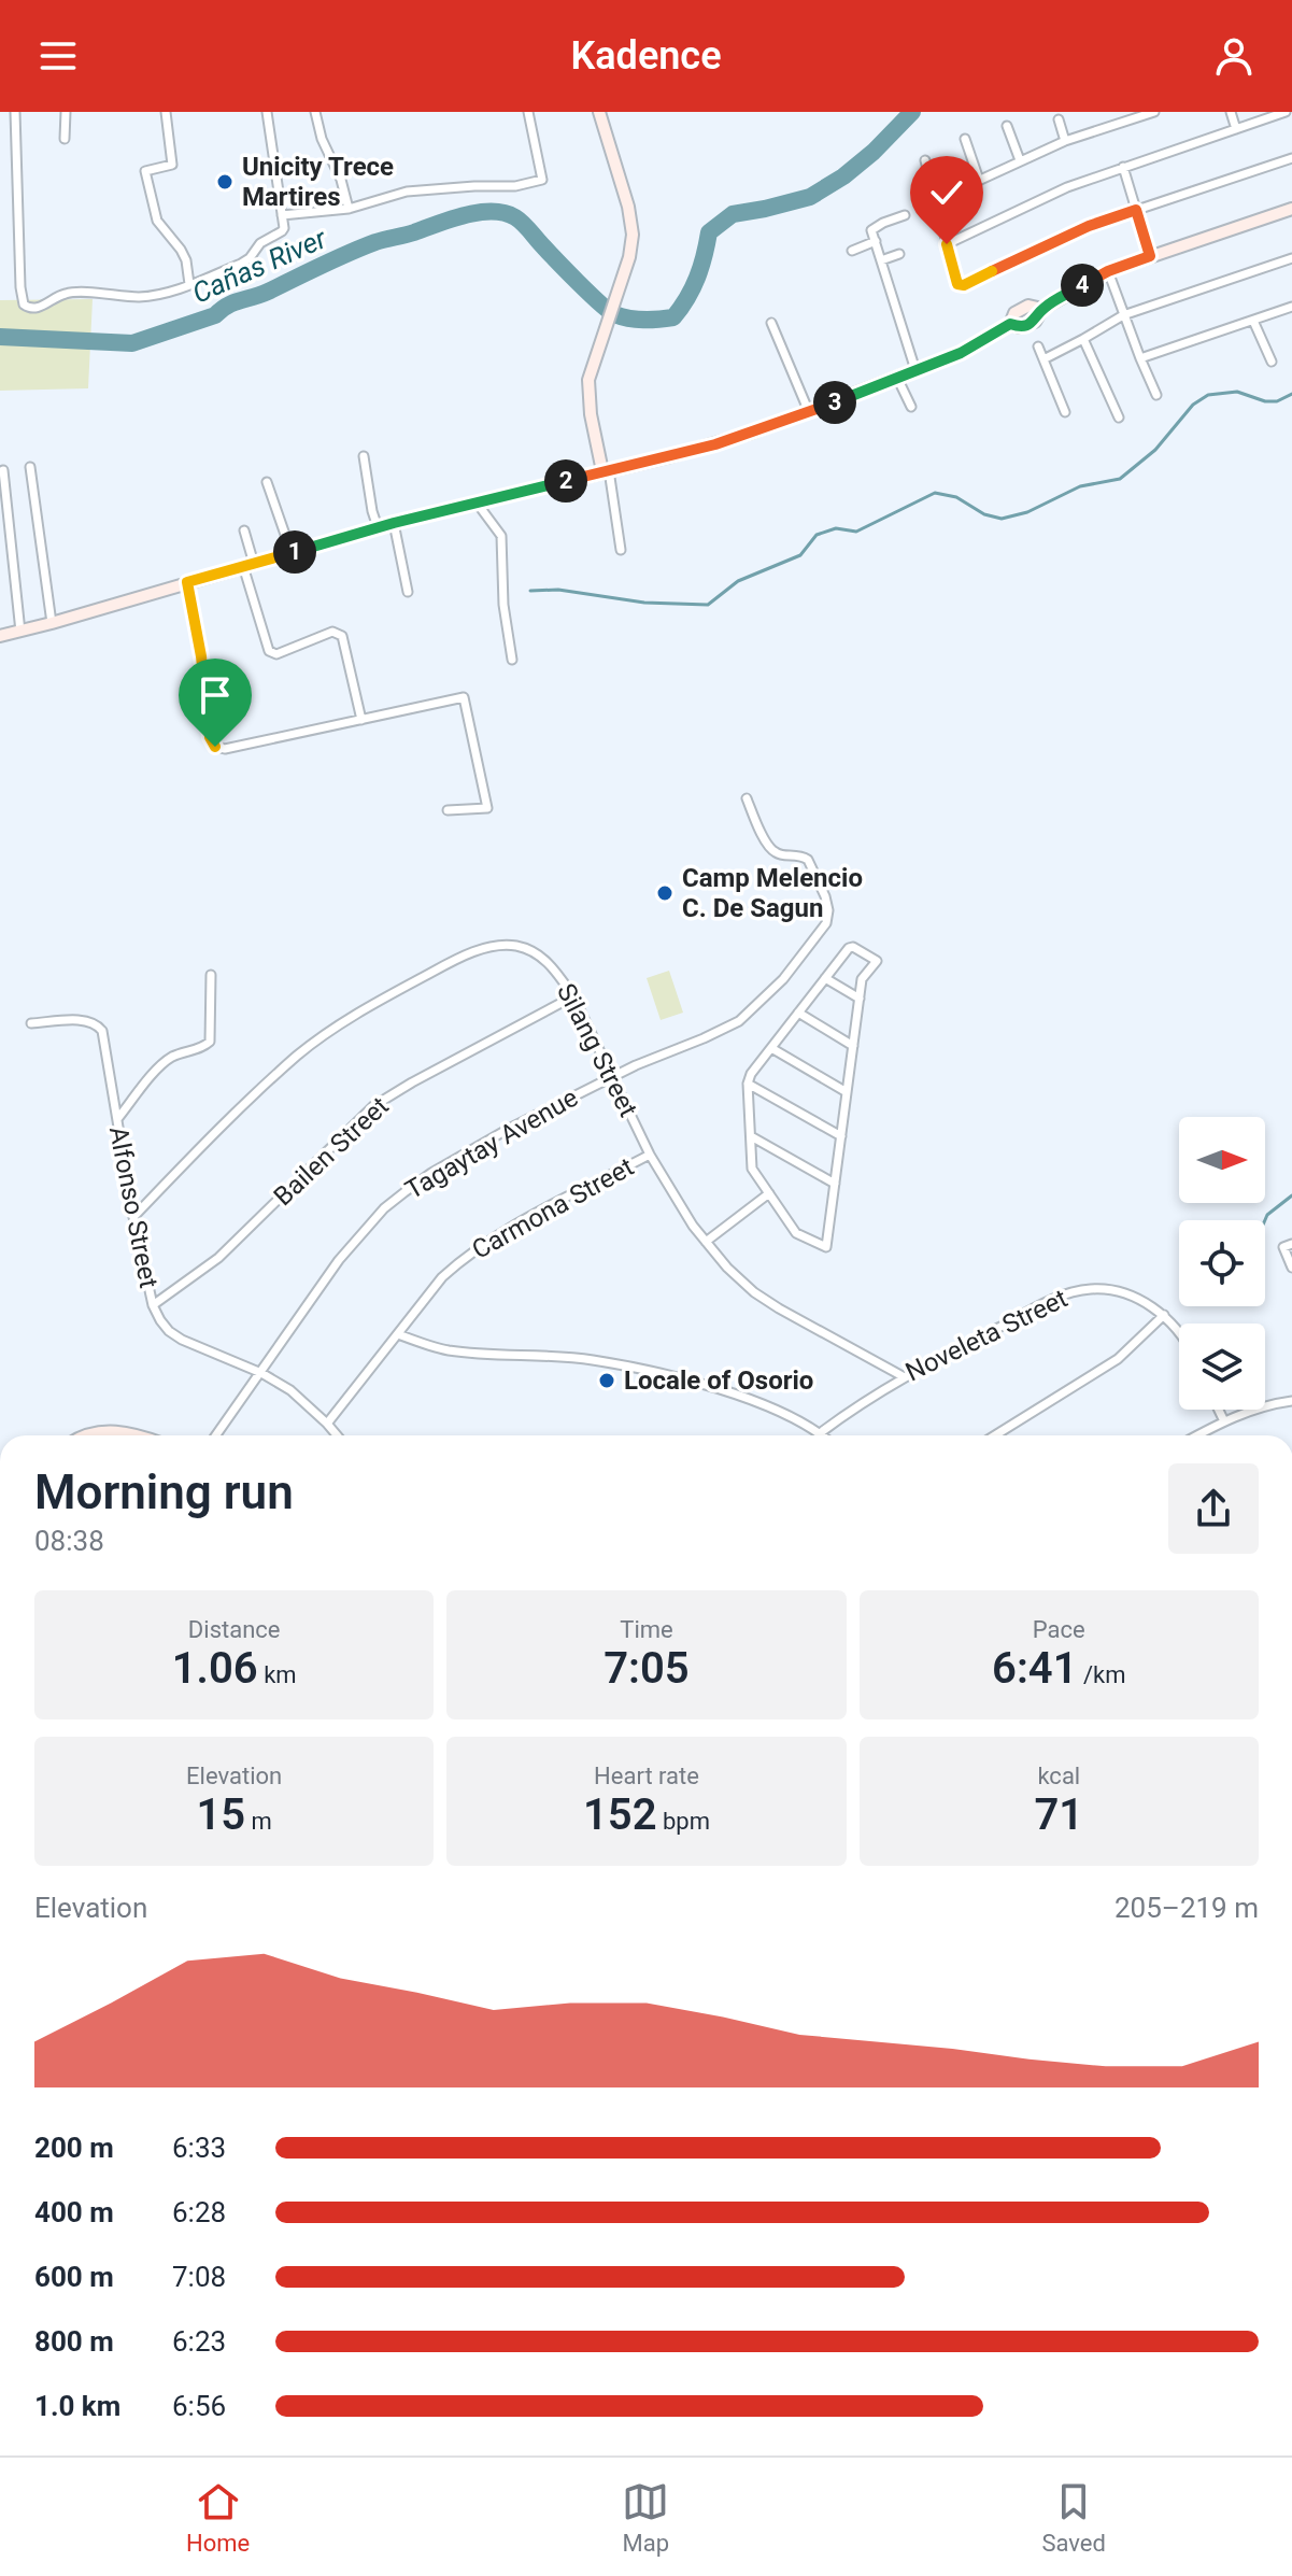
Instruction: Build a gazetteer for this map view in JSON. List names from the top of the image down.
{
  "streets": {
    "street": [
      "Silang Street",
      "Tagaytay Avenue",
      "Bailen Street",
      "Alfonso Street",
      "Carmona Street",
      "Noveleta Street"
    ]
  },
  "crossings": [
    ["Silang Street", "Tagaytay Avenue"],
    ["Silang Street", "Bailen Street"],
    ["Silang Street", "Alfonso Street"],
    ["Silang Street", "Carmona Street"],
    ["Silang Street", "Noveleta Street"],
    ["Tagaytay Avenue", "Alfonso Street"],
    ["Bailen Street", "Alfonso Street"],
    ["Alfonso Street", "Carmona Street"]
  ],
  "water": ["Cañas River"],
  "places": ["Unicity Trece Martires", "Camp Melencio C. De Sagun", "Locale of Osorio"],
  "north": "right",
  "page": {
    "header": "Kadence",
    "pins": [
      "4",
      "3",
      "2",
      "1"
    ],
    "heading": ["Morning run", "08:38"],
    "stats": [
      ["Distance", "1.06 km"],
      ["Time", "7:05"],
      ["Pace", "6:41 /km"],
      ["Elevation", "15 m"],
      ["Heart rate", "152 bpm"],
      ["kcal", "71"]
    ],
    "chart": ["Elevation", "205–219 m"],
    "list": [
      {
        "name": "200 m",
        "note": "6:33"
      },
      {
        "name": "400 m",
        "note": "6:28"
      },
      {
        "name": "600 m",
        "note": "7:08"
      },
      {
        "name": "800 m",
        "note": "6:23"
      },
      {
        "name": "1.0 km",
        "note": "6:56"
      }
    ],
    "tabs": ["Home", "Map", "Saved"]
  }
}
